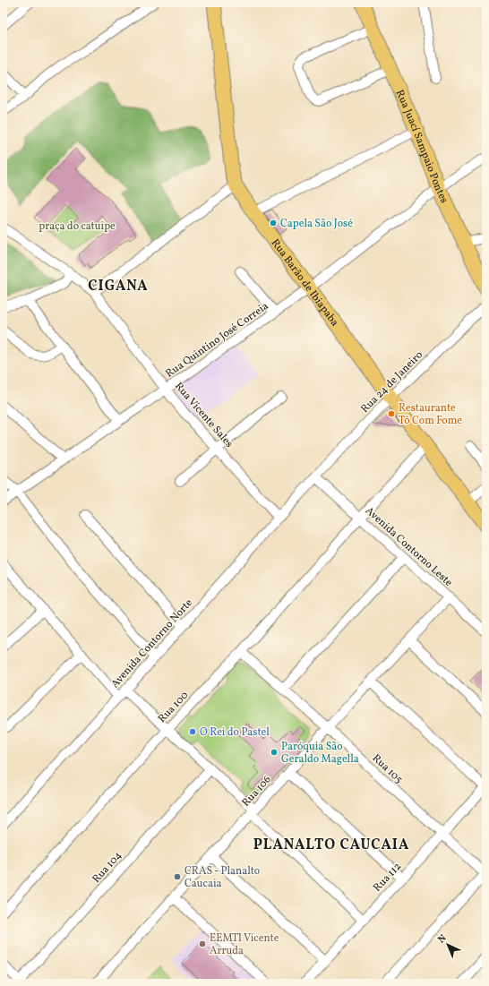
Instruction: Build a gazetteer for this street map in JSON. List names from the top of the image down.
{
  "streets": {
    "main road": ["Rua Juací Sampaio Pontes", "Rua Barão de Ibiapaba"],
    "street": [
      "Rua Quintino José Correia",
      "Rua 24 de Janeiro",
      "Rua Vicente Sales",
      "Avenida Contorno Leste",
      "Avenida Contorno Norte",
      "Rua 100",
      "Rua 105",
      "Rua 106",
      "Rua 104",
      "Rua 112"
    ]
  },
  "crossings": [
    ["Rua Juací Sampaio Pontes", "Rua Quintino José Correia"],
    ["Rua Barão de Ibiapaba", "Rua Quintino José Correia"],
    ["Rua Barão de Ibiapaba", "Rua 24 de Janeiro"],
    ["Rua Barão de Ibiapaba", "Rua 100"],
    ["Rua Quintino José Correia", "Rua Vicente Sales"],
    ["Rua 24 de Janeiro", "Avenida Contorno Leste"],
    ["Rua 24 de Janeiro", "Avenida Contorno Norte"],
    ["Rua Vicente Sales", "Avenida Contorno Norte"],
    ["Avenida Contorno Leste", "Avenida Contorno Norte"],
    ["Avenida Contorno Leste", "Rua 100"],
    ["Avenida Contorno Leste", "Rua 106"],
    ["Rua 100", "Rua 105"],
    ["Rua 105", "Rua 106"],
    ["Rua 105", "Rua 112"]
  ],
  "districts": ["CIGANA", "PLANALTO CAUCAIA"],
  "parks": ["praça do catuipe"],
  "places": [
    "Capela São José",
    "Restaurante Tô Com Fome",
    "O Rei do Pastel",
    "Paróquia São Geraldo Magella",
    "CRAS - Planalto Caucaia",
    "EEMTI Vicente Arruda"
  ],
  "north": "top left"
}
